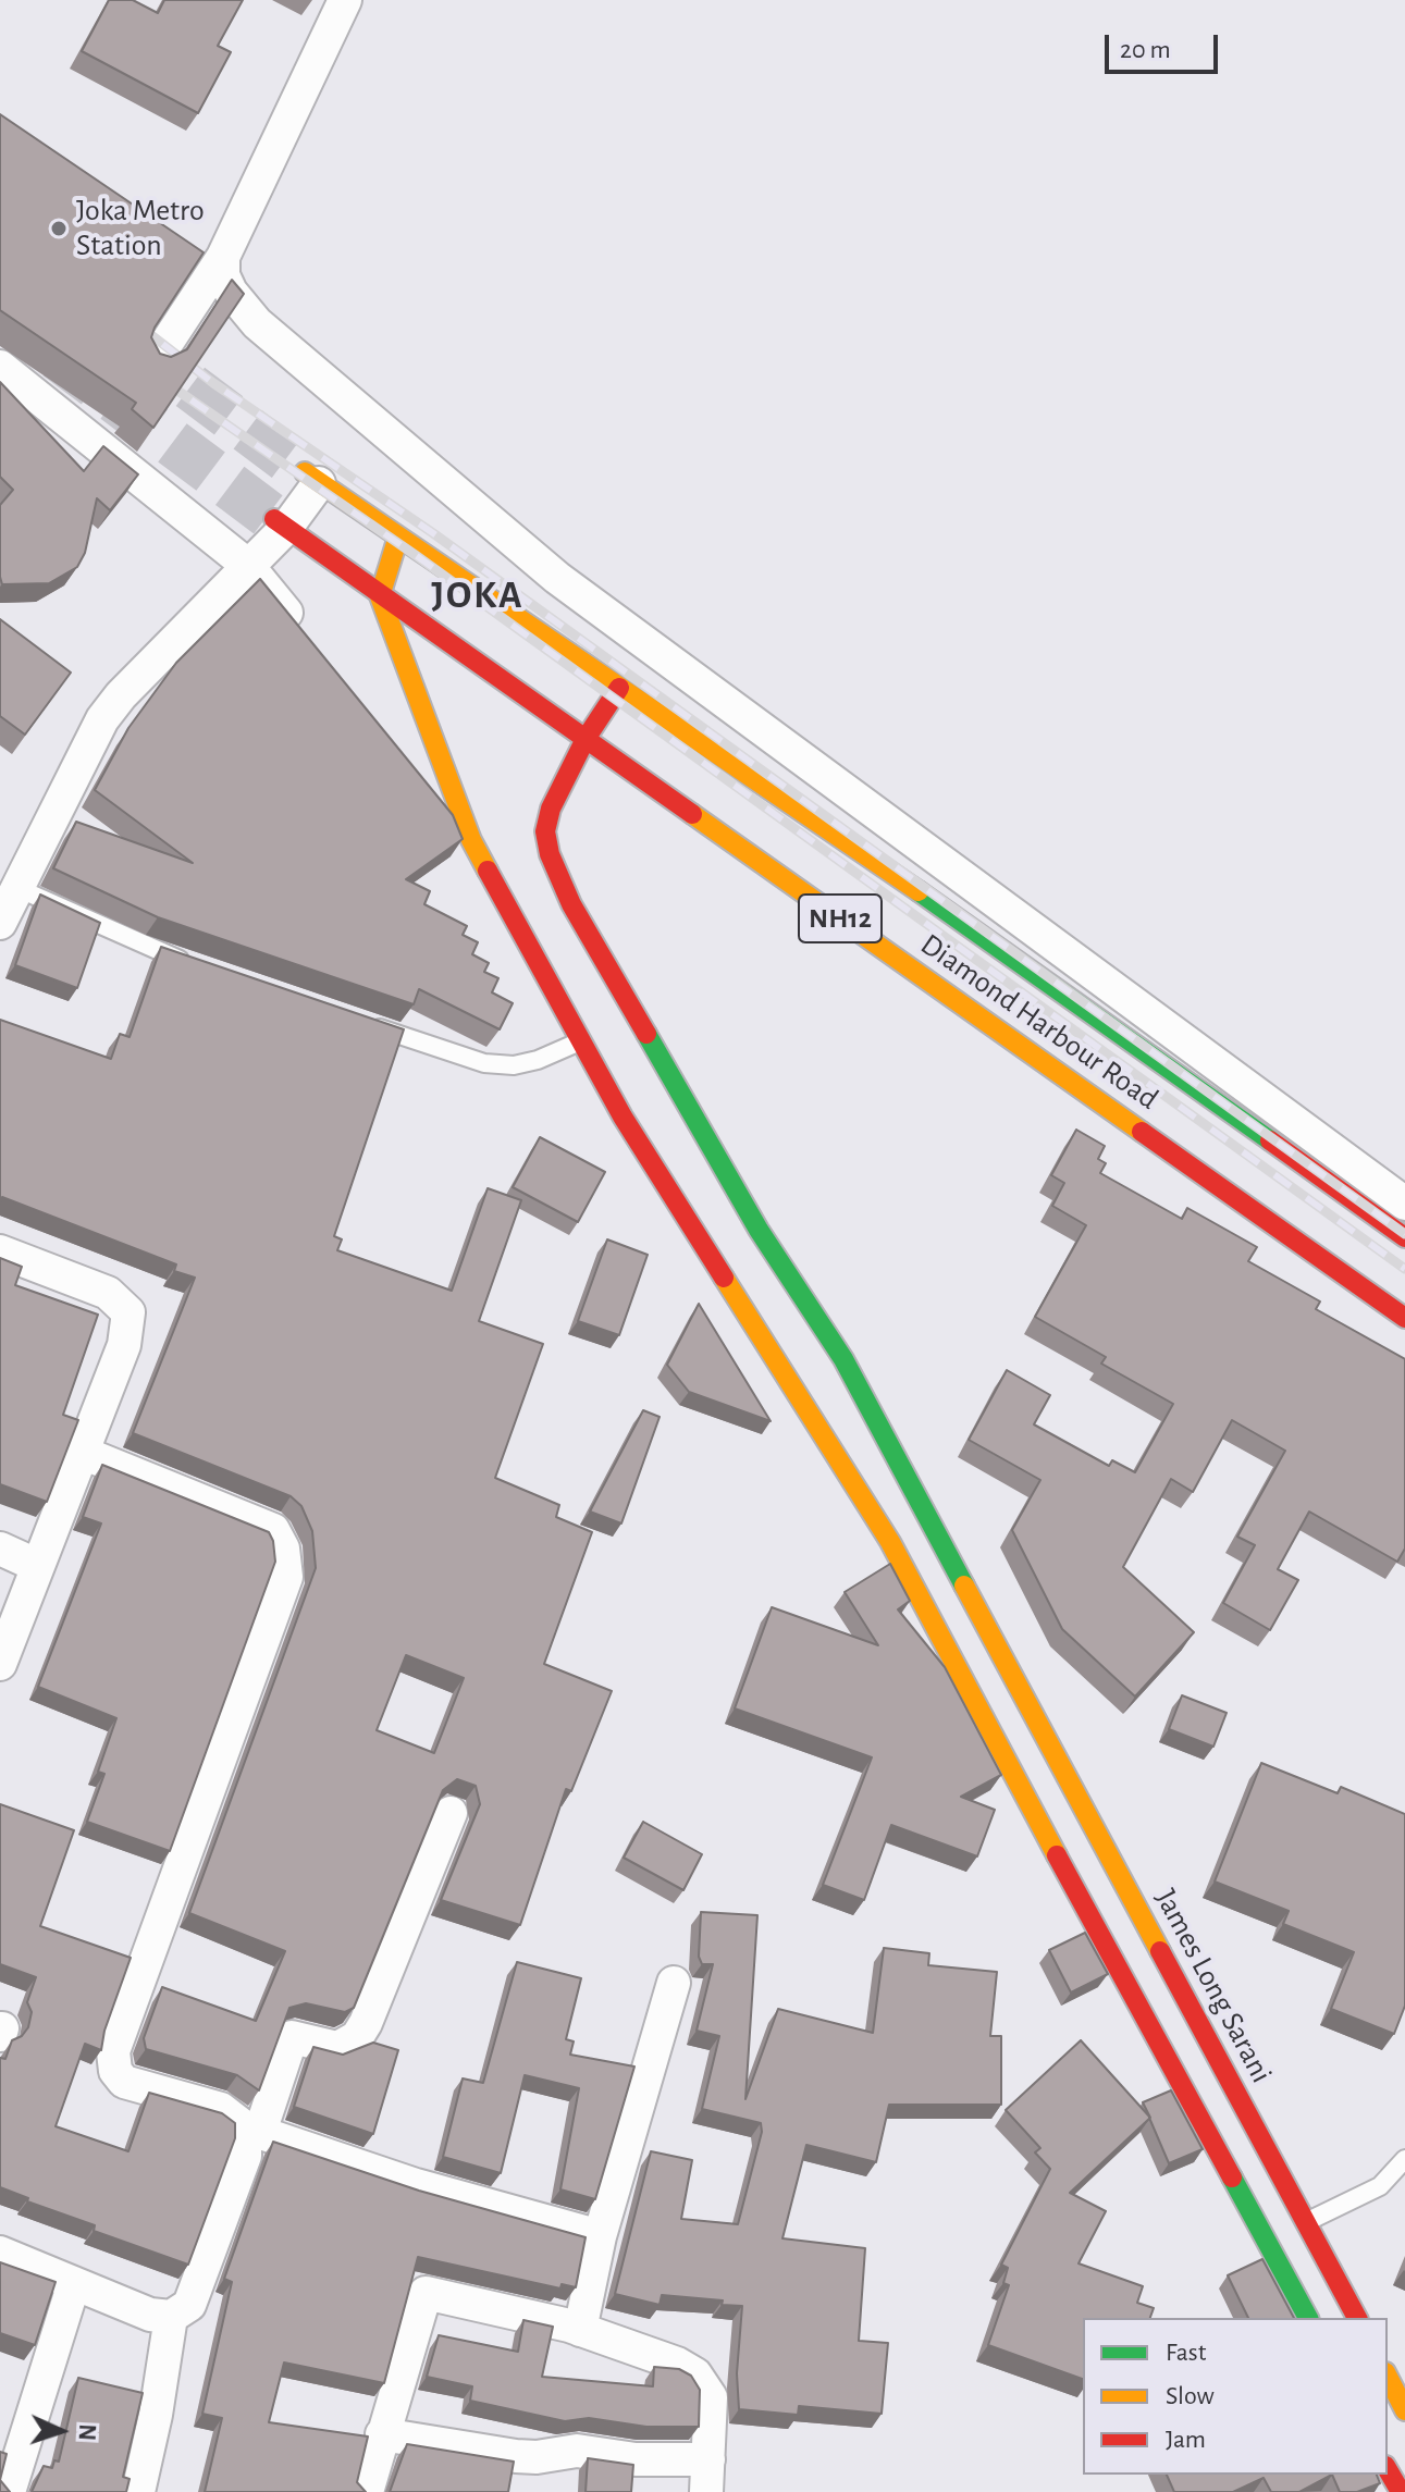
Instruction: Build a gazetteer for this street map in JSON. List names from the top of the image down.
{
  "streets": {
    "main road": ["NH12", "Diamond Harbour Road", "James Long Sarani"]
  },
  "crossings": [
    ["Diamond Harbour Road", "James Long Sarani"]
  ],
  "districts": ["JOKA"],
  "places": ["Joka Metro Station"],
  "legend": ["Fast", "Slow", "Jam"],
  "scale_bar": "20 m",
  "north": "right"
}
